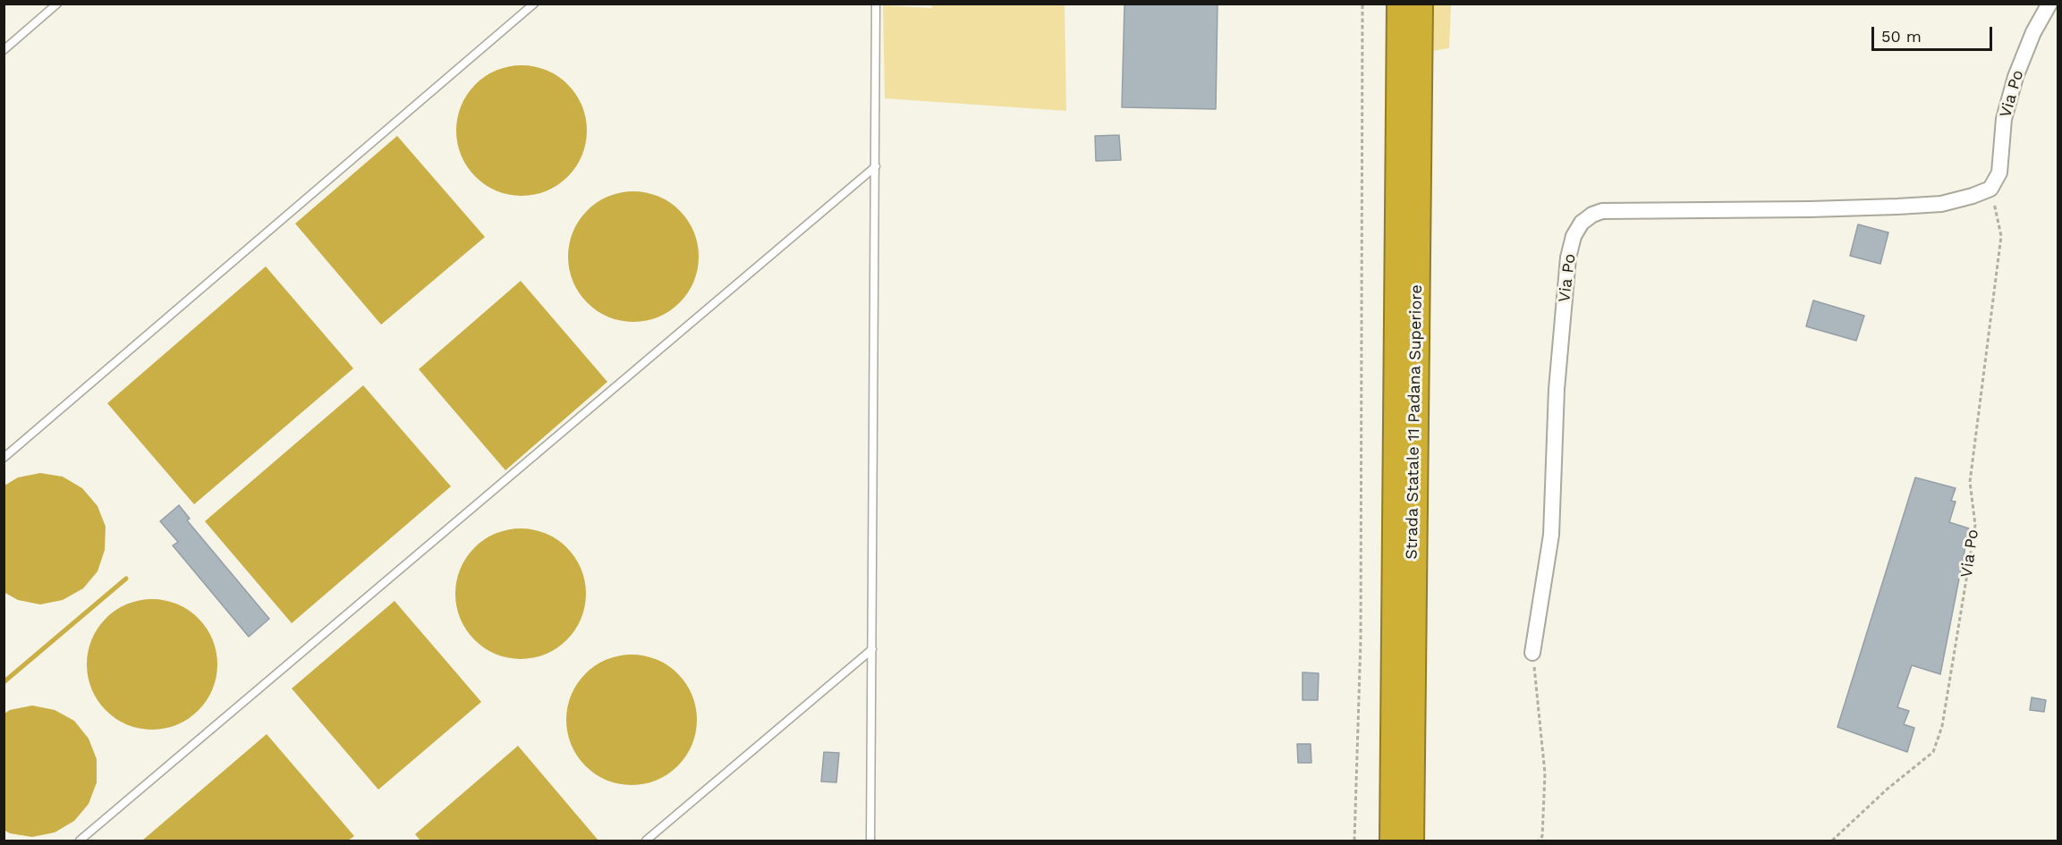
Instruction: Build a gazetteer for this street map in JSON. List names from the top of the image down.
{
  "streets": {
    "highway": ["Strada Statale 11 Padana Superiore"],
    "street": ["Via Po"]
  },
  "scale_bar": "50 m"
}
